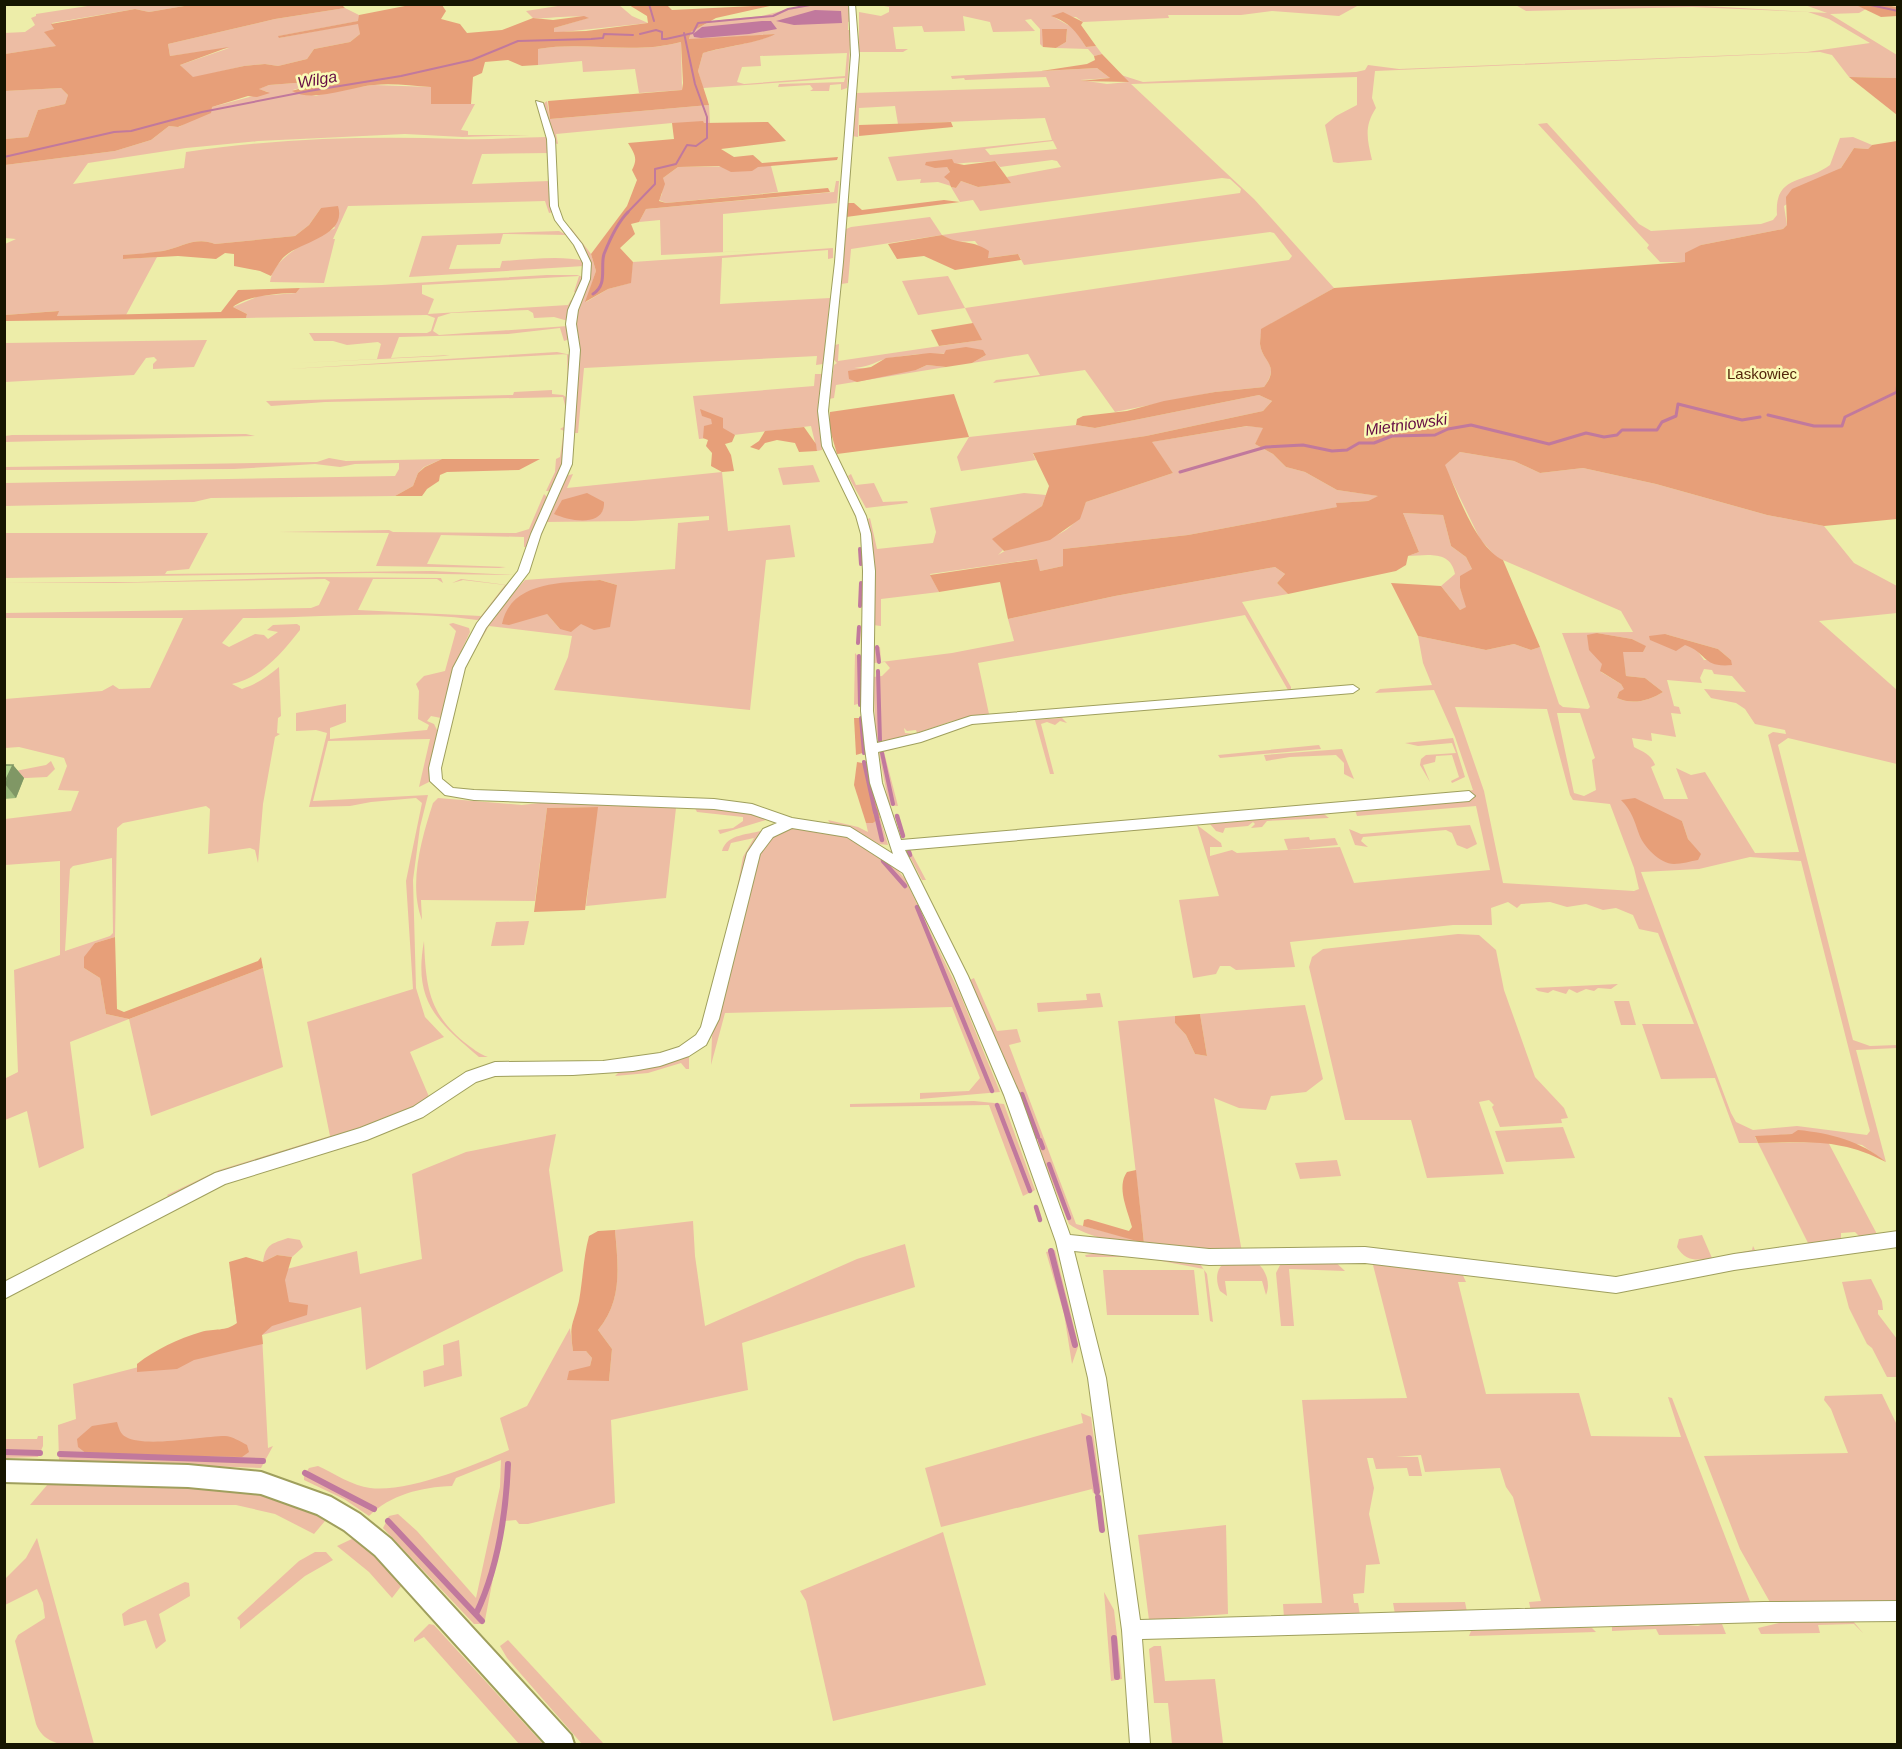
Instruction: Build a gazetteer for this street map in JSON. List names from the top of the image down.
{
  "water": ["Wilga", "Mietniowski"],
  "parks": ["Laskowiec"]
}
